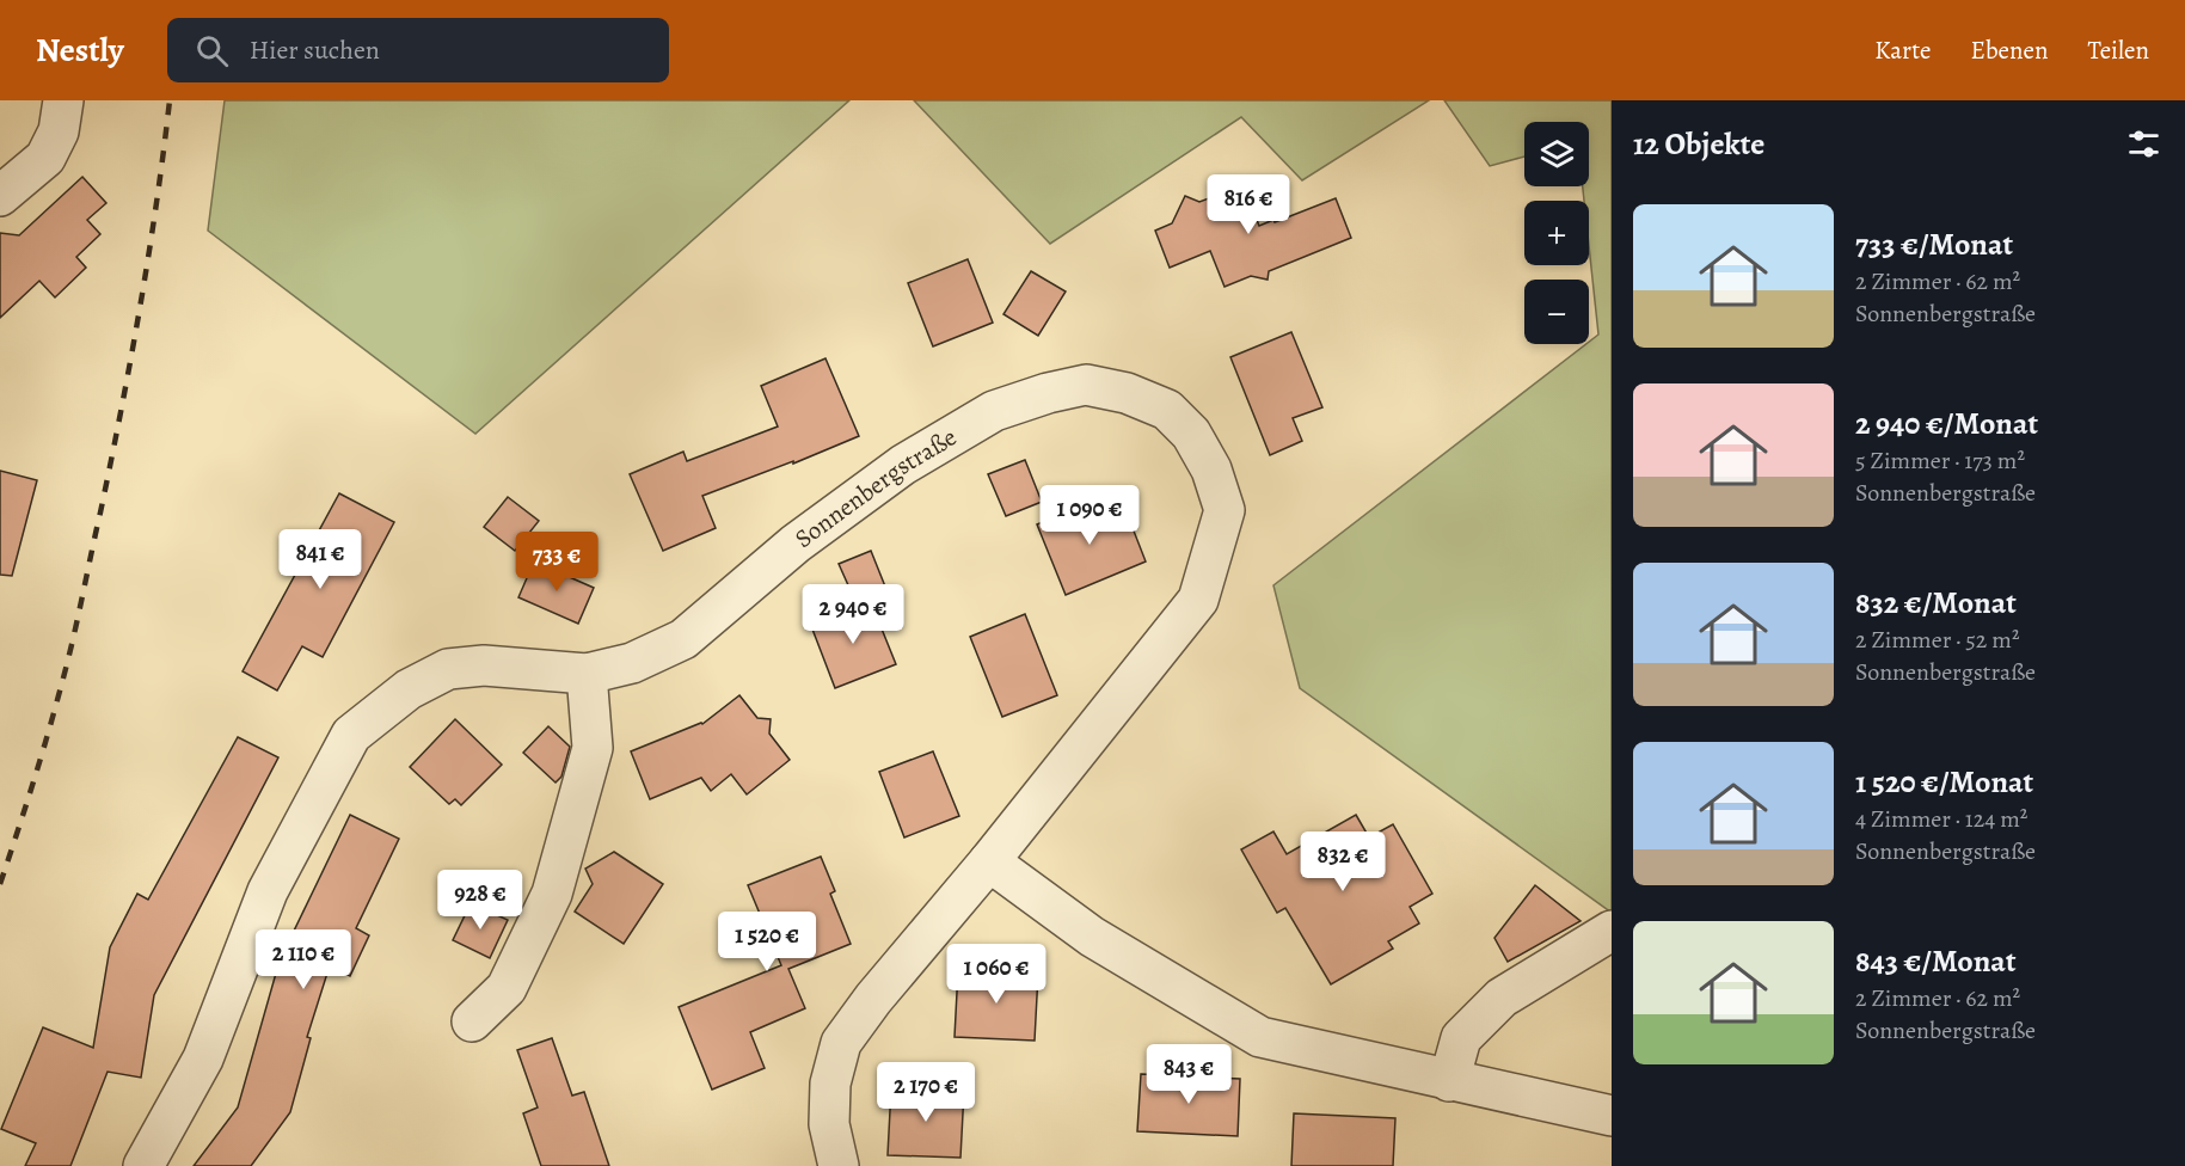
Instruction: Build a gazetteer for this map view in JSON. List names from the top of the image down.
{
  "streets": {
    "street": ["Sonnenbergstraße"]
  },
  "page": {
    "header": "Nestly",
    "search": "Hier suchen",
    "nav": ["Karte", "Ebenen", "Teilen"],
    "heading": "12 Objekte",
    "map_buttons": ["+", "−"],
    "price": [
      "816 €",
      "1 090 €",
      "841 €",
      "733 €",
      "2 940 €",
      "832 €",
      "928 €",
      "1 520 €",
      "2 110 €",
      "1 060 €",
      "843 €",
      "2 170 €"
    ],
    "list": [
      {
        "name": "733 €/Monat",
        "note": "2 Zimmer · 62 m² · Sonnenbergstraße"
      },
      {
        "name": "2 940 €/Monat",
        "note": "5 Zimmer · 173 m² · Sonnenbergstraße"
      },
      {
        "name": "832 €/Monat",
        "note": "2 Zimmer · 52 m² · Sonnenbergstraße"
      },
      {
        "name": "1 520 €/Monat",
        "note": "4 Zimmer · 124 m² · Sonnenbergstraße"
      },
      {
        "name": "843 €/Monat",
        "note": "2 Zimmer · 62 m² · Sonnenbergstraße"
      }
    ]
  }
}
